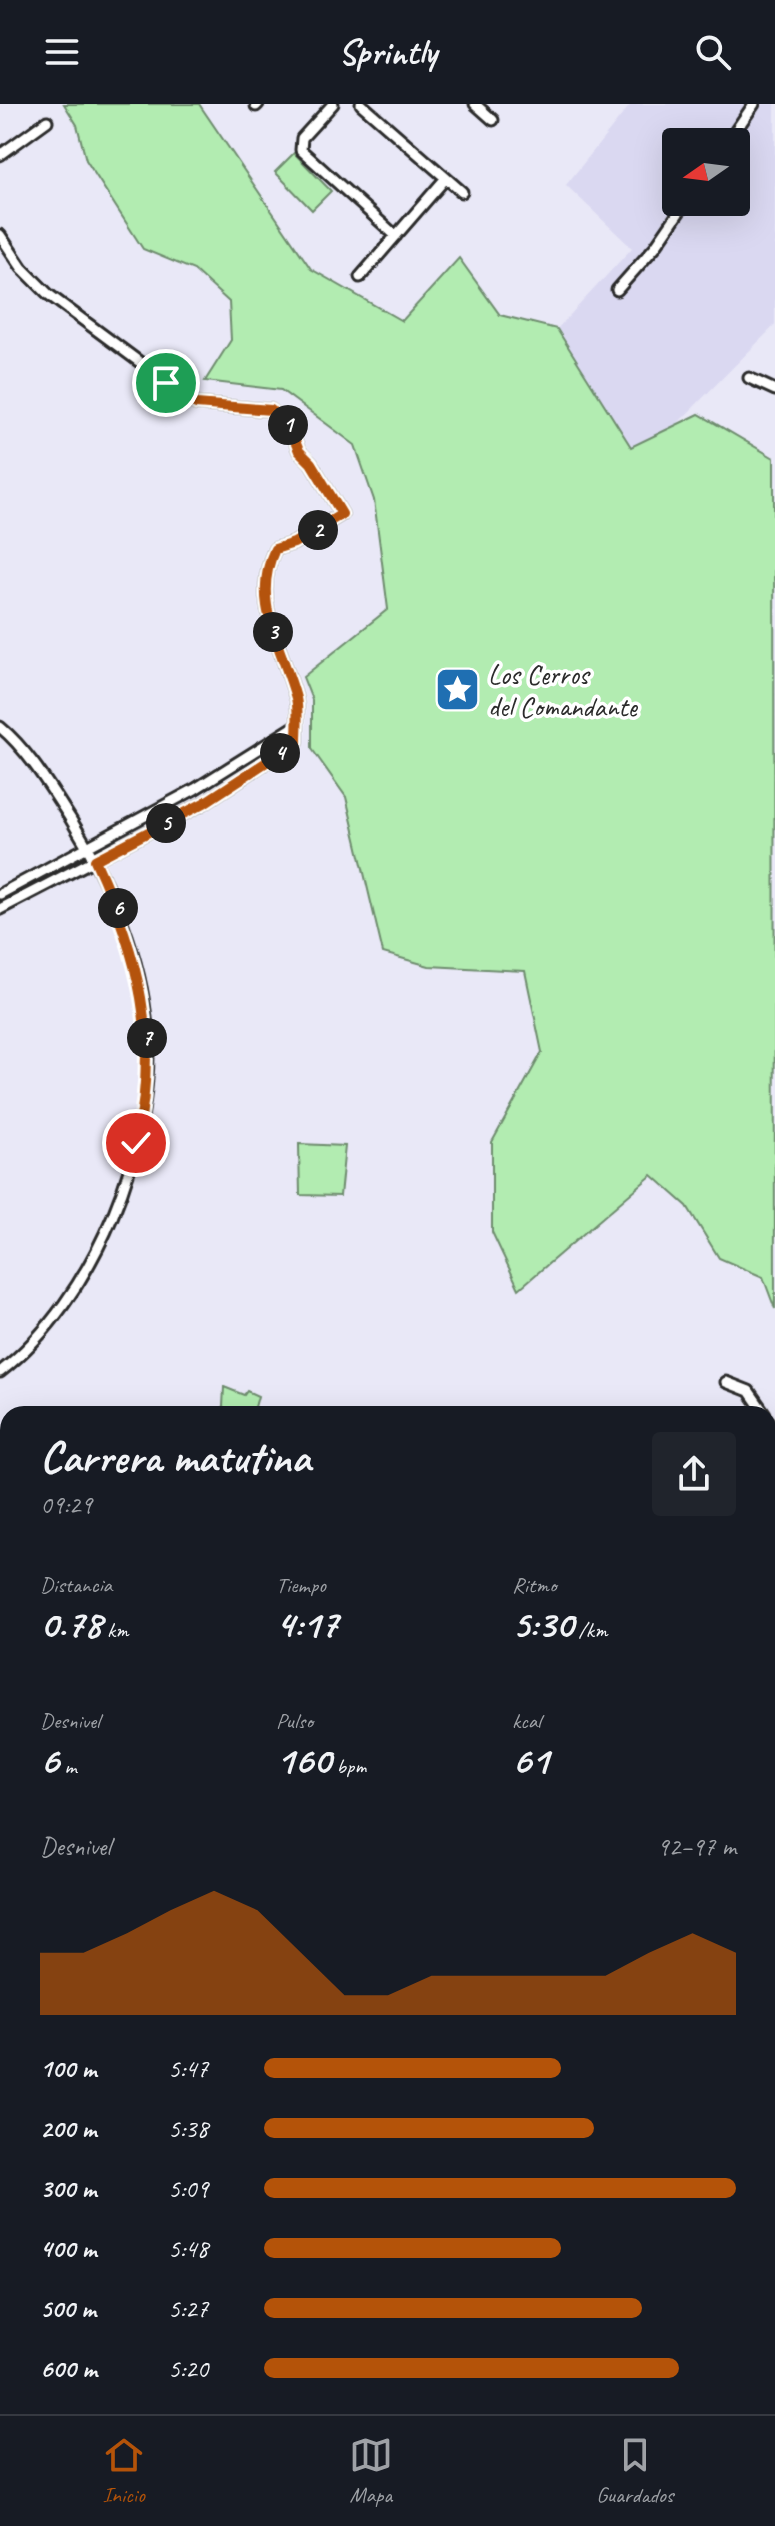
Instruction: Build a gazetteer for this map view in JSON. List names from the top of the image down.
{
  "places": {
    "place": ["Los Cerros del Comandante"]
  },
  "north": "left",
  "page": {
    "header": "Sprintly",
    "pins": [
      "1",
      "2",
      "3",
      "4",
      "5",
      "6",
      "7"
    ],
    "heading": ["Carrera matutina", "09:29"],
    "stats": [
      ["Distancia", "0.78 km"],
      ["Tiempo", "4:17"],
      ["Ritmo", "5:30 /km"],
      ["Desnivel", "6 m"],
      ["Pulso", "160 bpm"],
      ["kcal", "61"]
    ],
    "chart": ["Desnivel", "92–97 m"],
    "list": [
      {
        "name": "100 m",
        "note": "5:47"
      },
      {
        "name": "200 m",
        "note": "5:38"
      },
      {
        "name": "300 m",
        "note": "5:09"
      },
      {
        "name": "400 m",
        "note": "5:48"
      },
      {
        "name": "500 m",
        "note": "5:27"
      },
      {
        "name": "600 m",
        "note": "5:20"
      }
    ],
    "tabs": ["Inicio", "Mapa", "Guardados"]
  }
}
